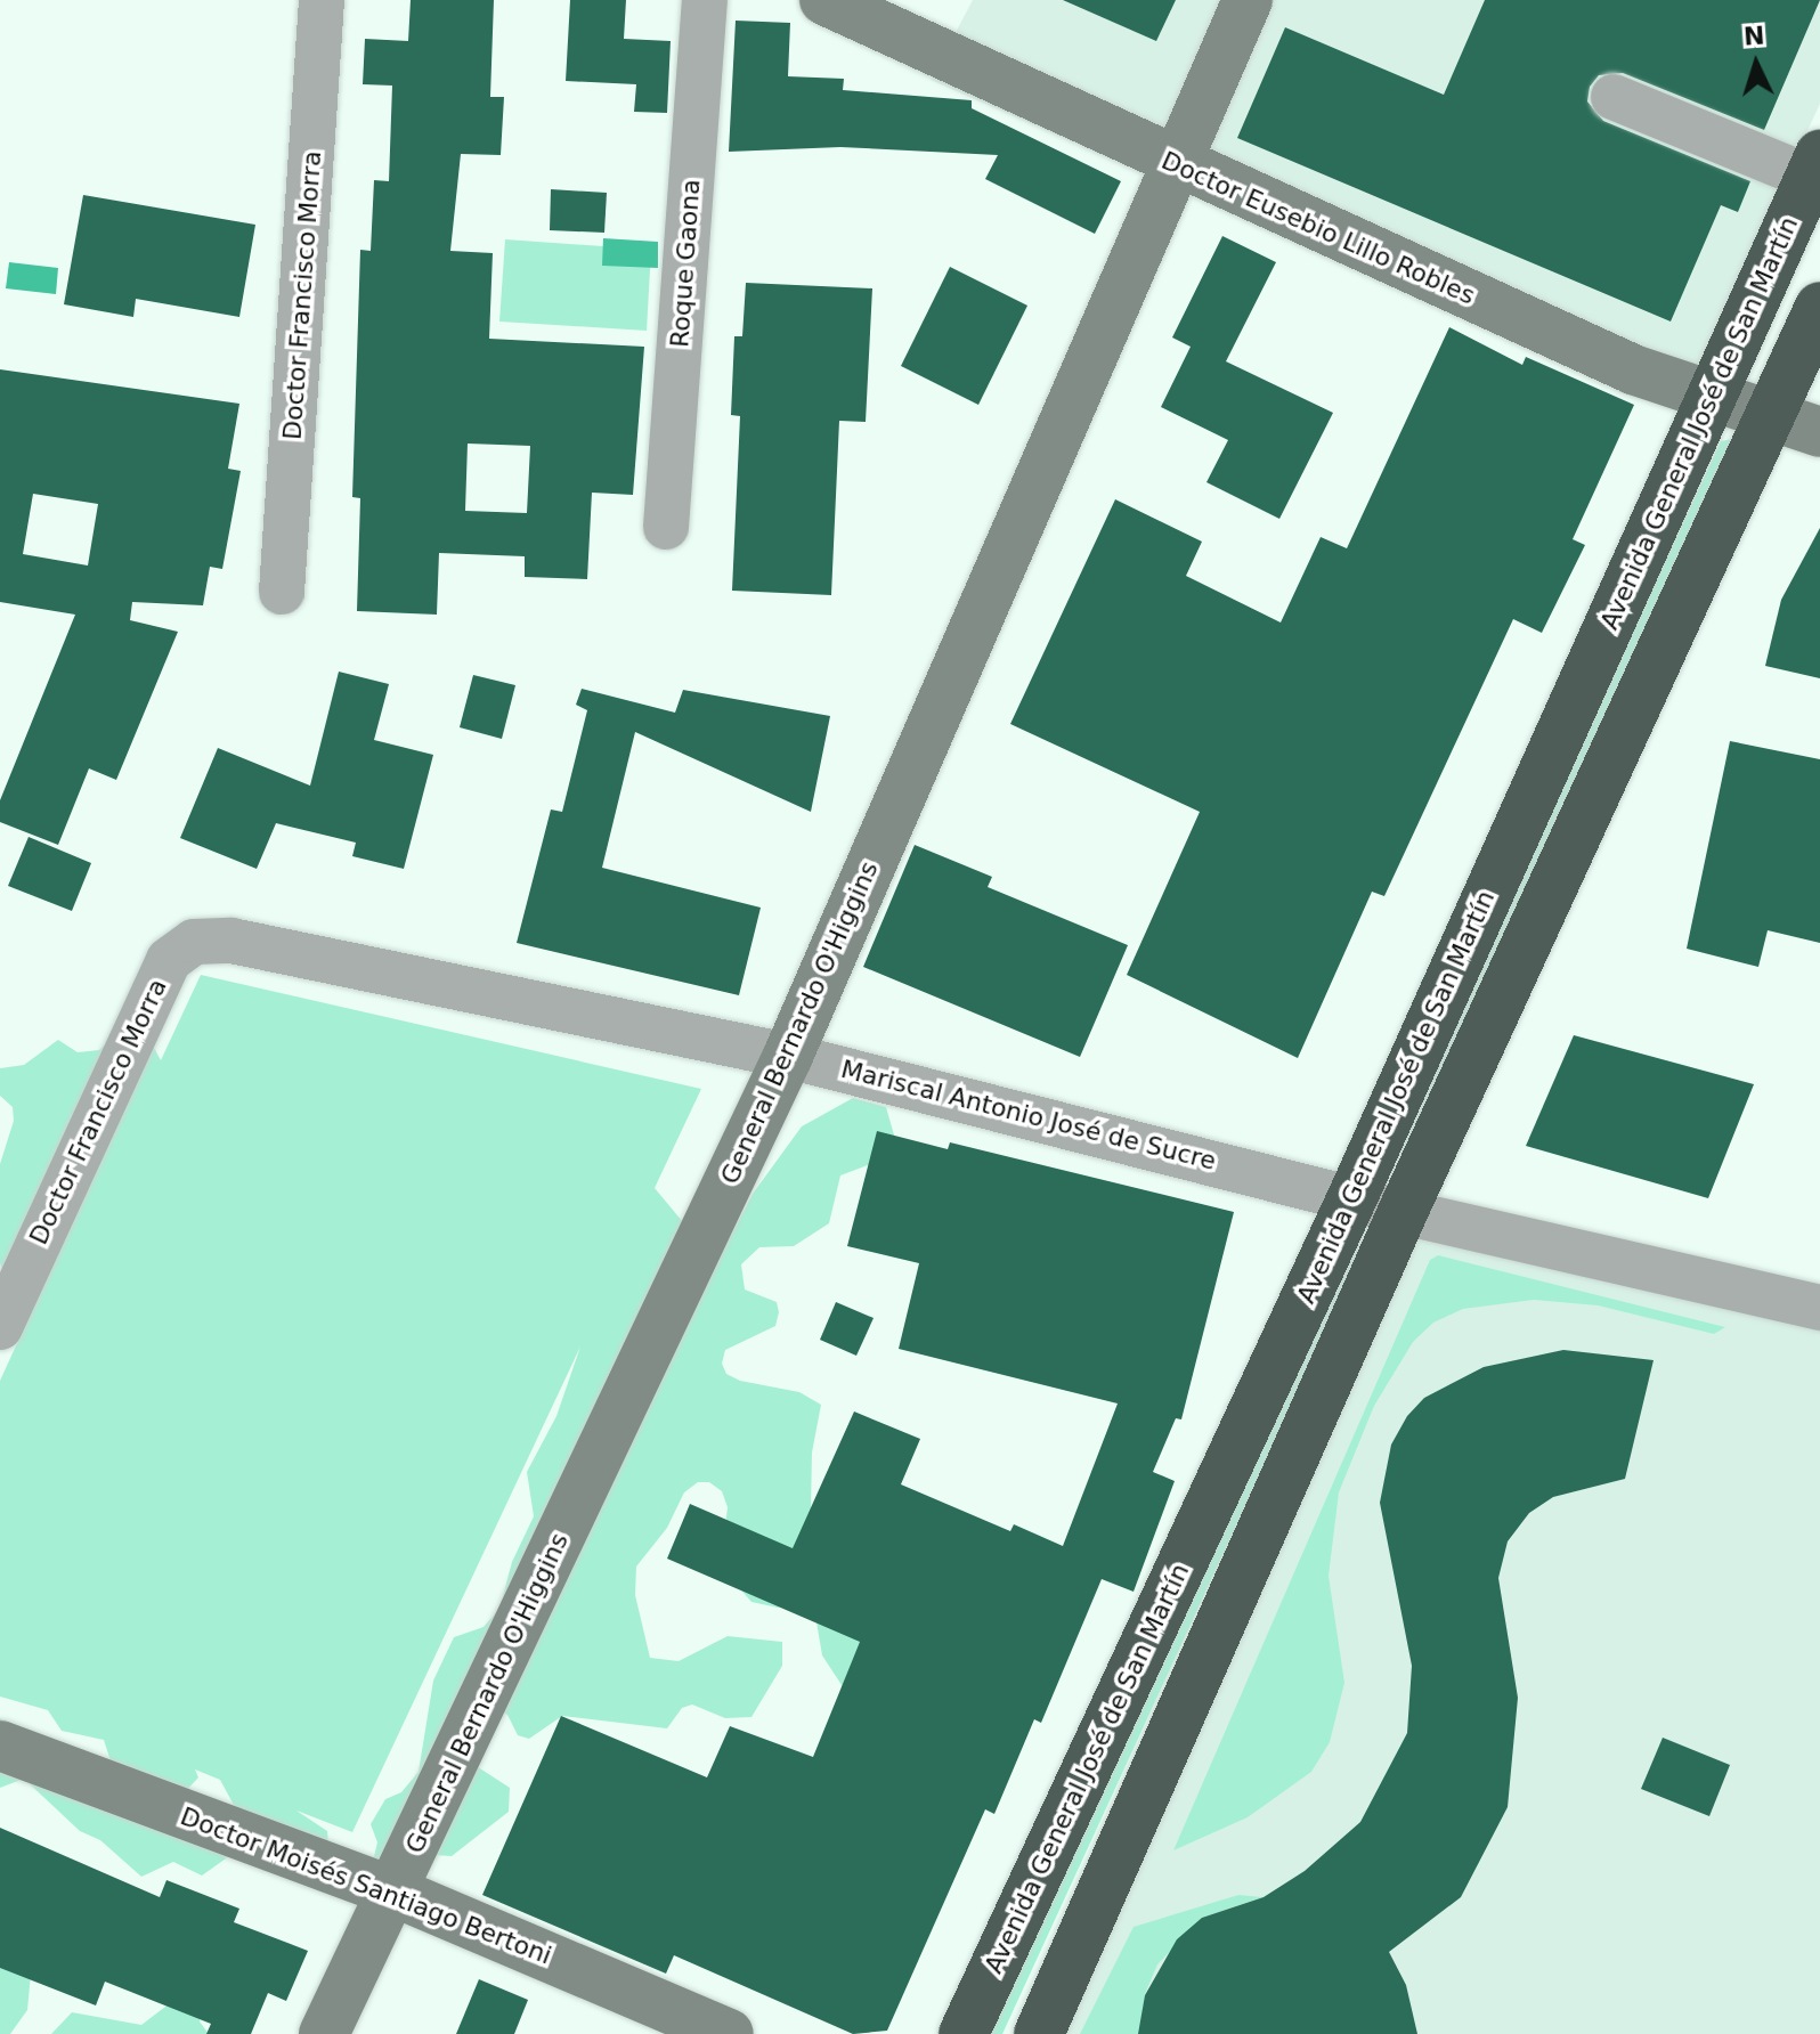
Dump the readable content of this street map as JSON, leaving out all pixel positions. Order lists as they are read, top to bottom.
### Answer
{
  "streets": {
    "highway": ["Avenida General José de San Martín"],
    "street": [
      "Doctor Eusebio Lillo Robles",
      "Roque Gaona",
      "Doctor Francisco Morra",
      "General Bernardo O'Higgins",
      "Mariscal Antonio José de Sucre",
      "Doctor Moisés Santiago Bertoni"
    ]
  },
  "crossings": [
    ["Doctor Eusebio Lillo Robles", "Avenida General José de San Martín"],
    ["Doctor Eusebio Lillo Robles", "General Bernardo O'Higgins"],
    ["Doctor Francisco Morra", "Mariscal Antonio José de Sucre"],
    ["Avenida General José de San Martín", "Mariscal Antonio José de Sucre"],
    ["General Bernardo O'Higgins", "Mariscal Antonio José de Sucre"],
    ["General Bernardo O'Higgins", "Doctor Moisés Santiago Bertoni"]
  ],
  "north": "top"
}
